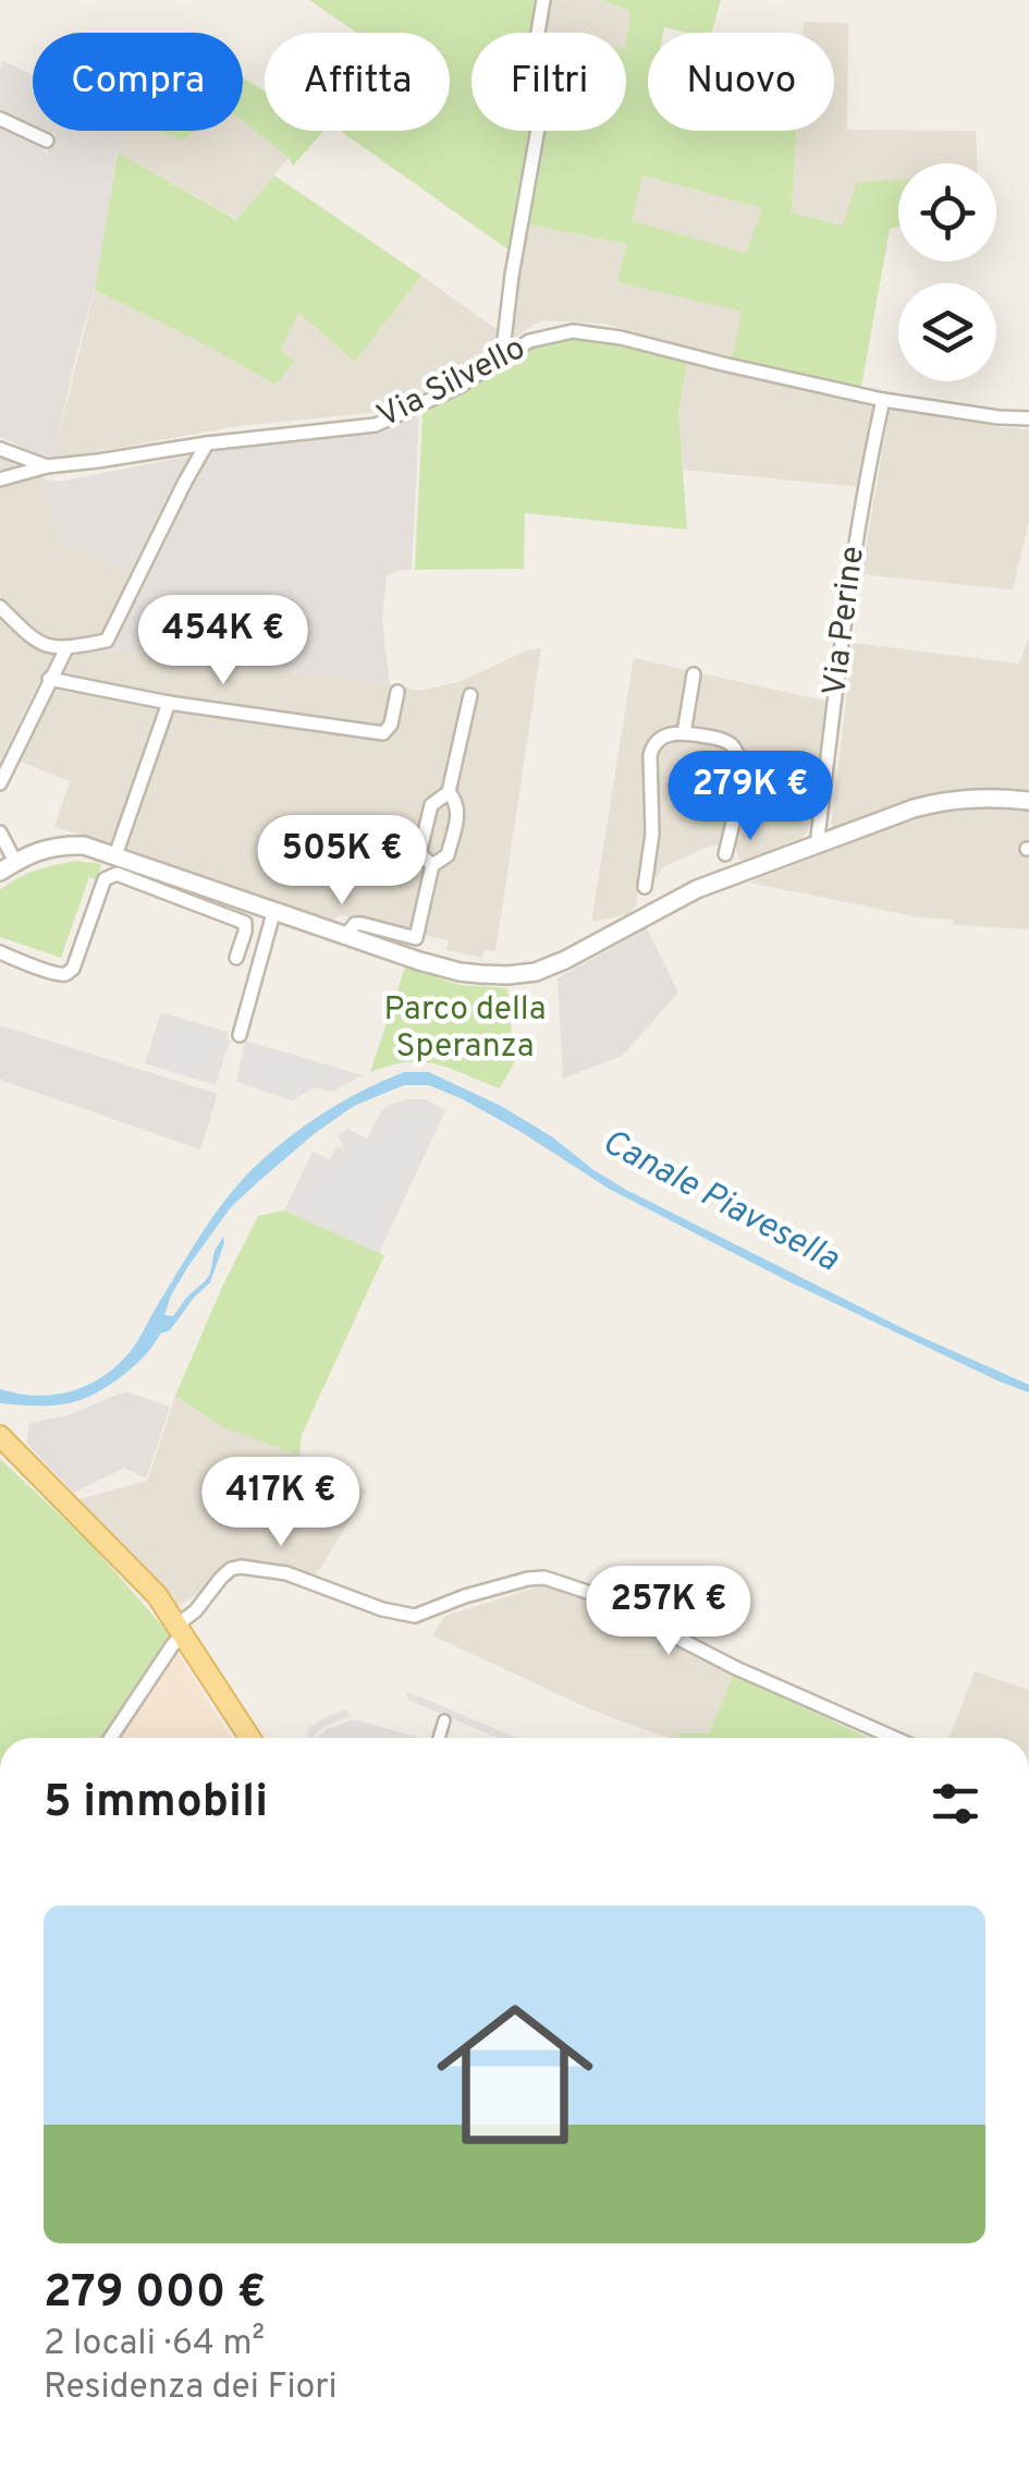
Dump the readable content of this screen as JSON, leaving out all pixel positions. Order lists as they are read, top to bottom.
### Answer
{
  "streets": {
    "street": ["Via Silvello", "Via Perine"]
  },
  "crossings": [
    ["Via Silvello", "Via Perine"]
  ],
  "water": ["Canale Piavesella"],
  "parks": ["Parco della Speranza"],
  "page": {
    "chip": [
      "Compra",
      "Affitta",
      "Filtri",
      "Nuovo"
    ],
    "price": [
      "454K €",
      "279K €",
      "505K €",
      "417K €",
      "257K €"
    ],
    "heading": "5 immobili",
    "list": [
      {
        "name": "279 000 €",
        "note": "2 locali · 64 m² · Residenza dei Fiori"
      }
    ]
  }
}
